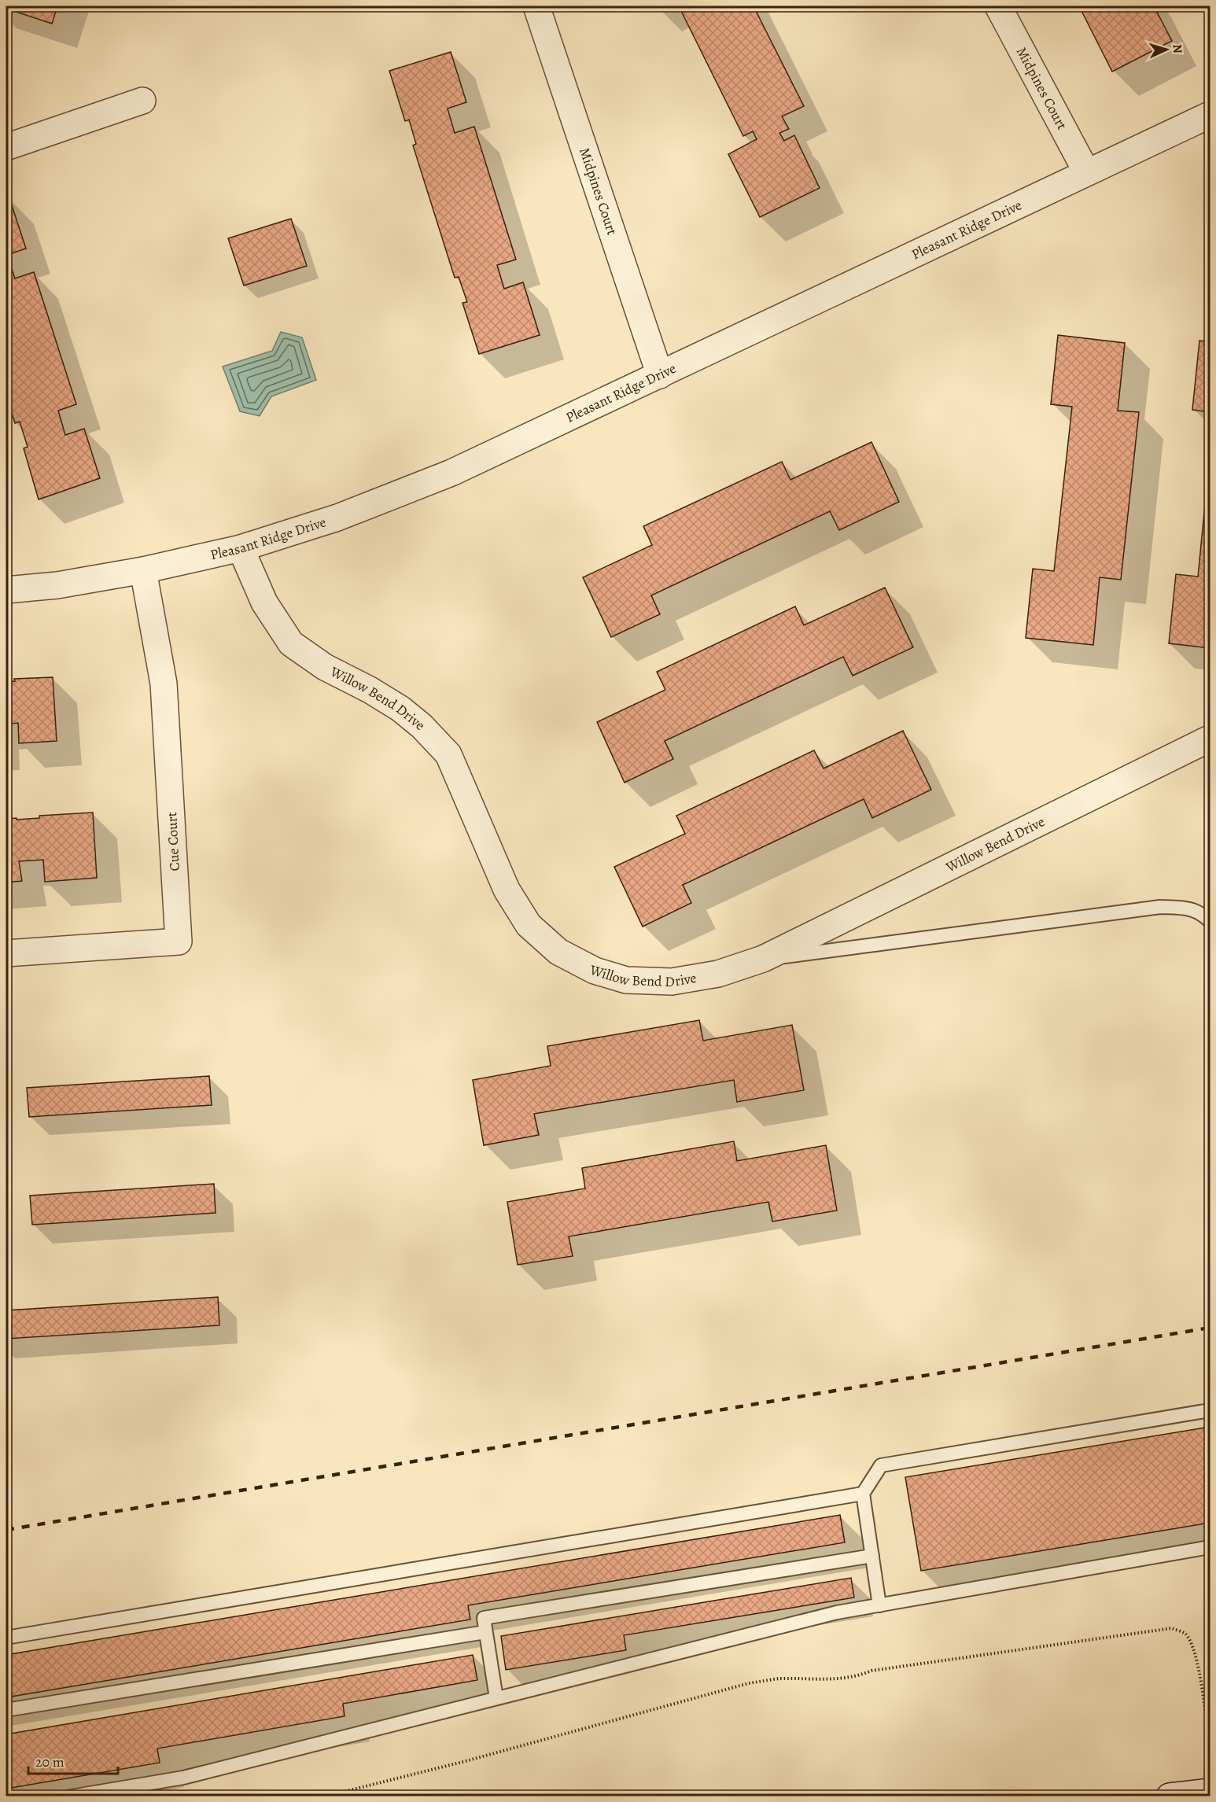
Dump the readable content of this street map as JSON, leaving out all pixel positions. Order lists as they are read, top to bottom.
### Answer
{
  "streets": {
    "street": [
      "Midpines Court",
      "Pleasant Ridge Drive",
      "Willow Bend Drive",
      "Cue Court"
    ]
  },
  "crossings": [
    ["Midpines Court", "Pleasant Ridge Drive"],
    ["Pleasant Ridge Drive", "Willow Bend Drive"],
    ["Pleasant Ridge Drive", "Cue Court"]
  ],
  "scale_bar": "20 m",
  "north": "right"
}
